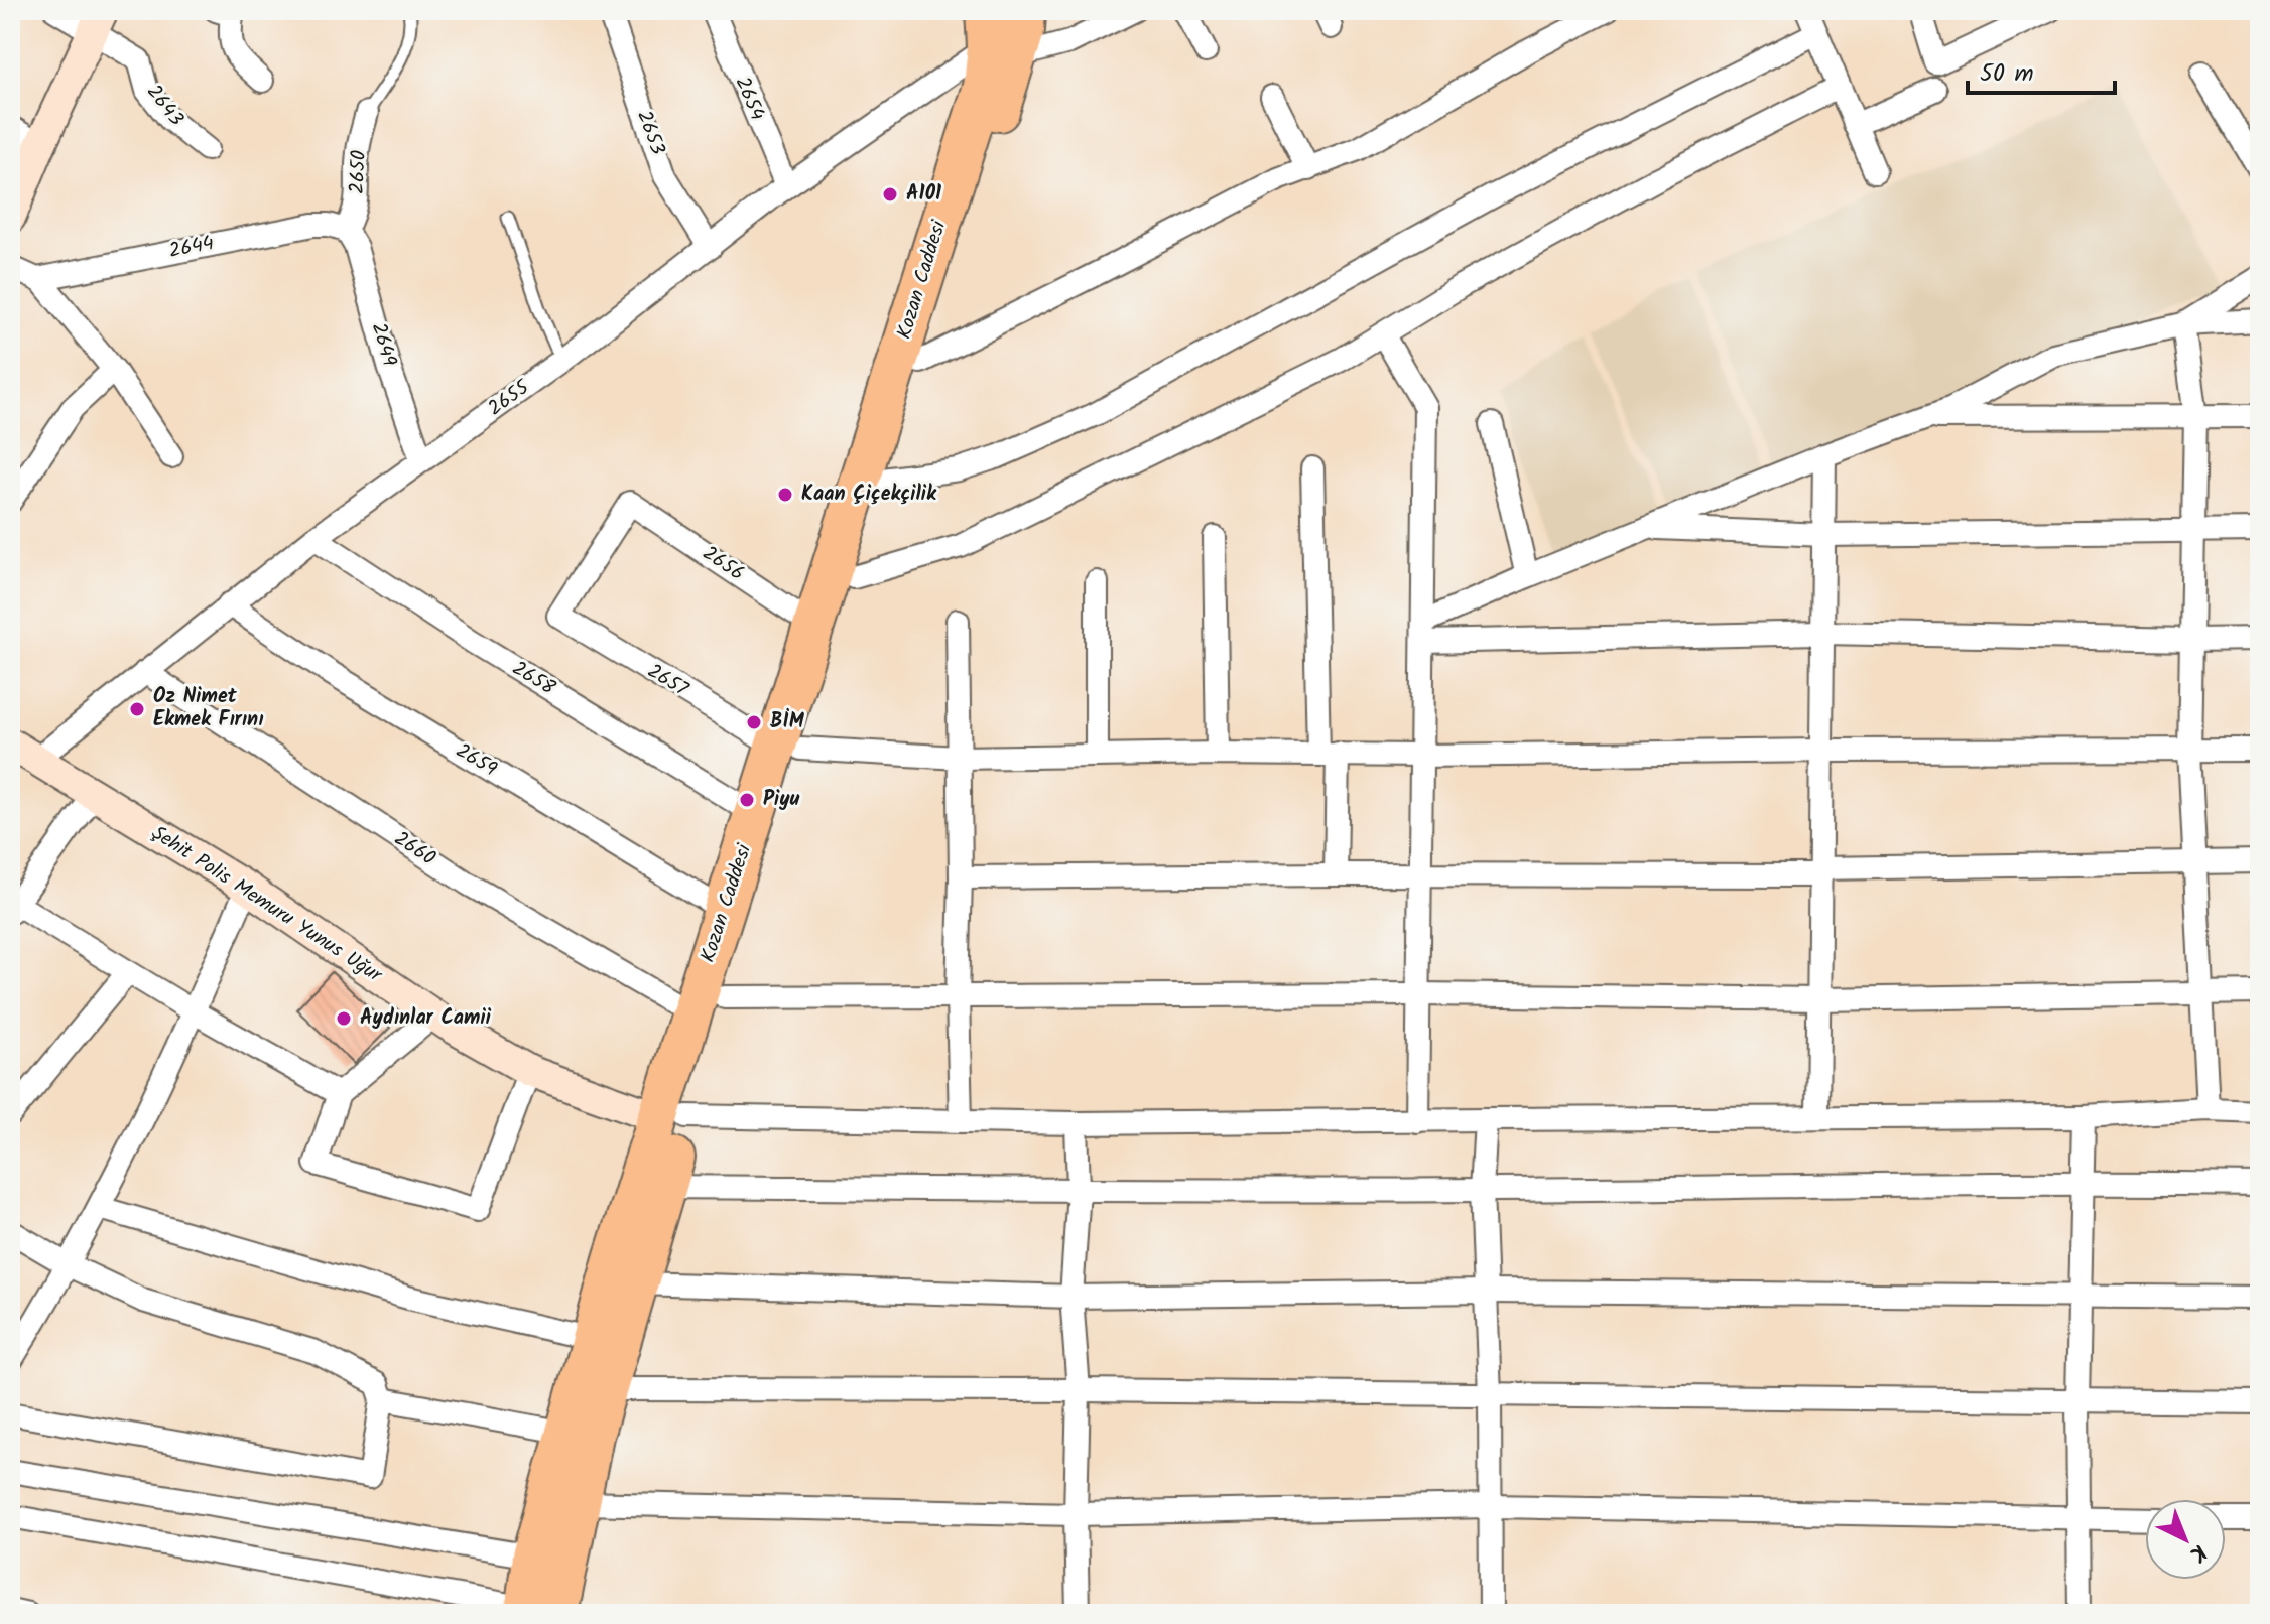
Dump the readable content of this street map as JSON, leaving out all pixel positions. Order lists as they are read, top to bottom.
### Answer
{
  "streets": {
    "highway": ["Kozan Caddesi"],
    "main road": ["Şehit Polis Memuru Yunus Uğur"],
    "street": [
      "2654",
      "2643",
      "2653",
      "2650",
      "2644",
      "2649",
      "2655",
      "2656",
      "2658",
      "2657",
      "2659",
      "2660"
    ]
  },
  "crossings": [
    ["2654", "2655"],
    ["2653", "2655"],
    ["2650", "2644"],
    ["2650", "2649"],
    ["2644", "2649"],
    ["Kozan Caddesi", "2655"],
    ["Kozan Caddesi", "2656"],
    ["Kozan Caddesi", "2658"],
    ["Kozan Caddesi", "2657"],
    ["Kozan Caddesi", "2659"],
    ["Kozan Caddesi", "2660"],
    ["Kozan Caddesi", "Şehit Polis Memuru Yunus Uğur"],
    ["2649", "2655"],
    ["2655", "2658"],
    ["2655", "2659"],
    ["2655", "2660"],
    ["2655", "Şehit Polis Memuru Yunus Uğur"],
    ["2656", "2657"]
  ],
  "places": [
    "A101",
    "Kaan Çiçekçilik",
    "Oz Nimet Ekmek Fırını",
    "BİM",
    "Piyu",
    "Aydınlar Camii"
  ],
  "scale_bar": "50 m",
  "north": "bottom right"
}
